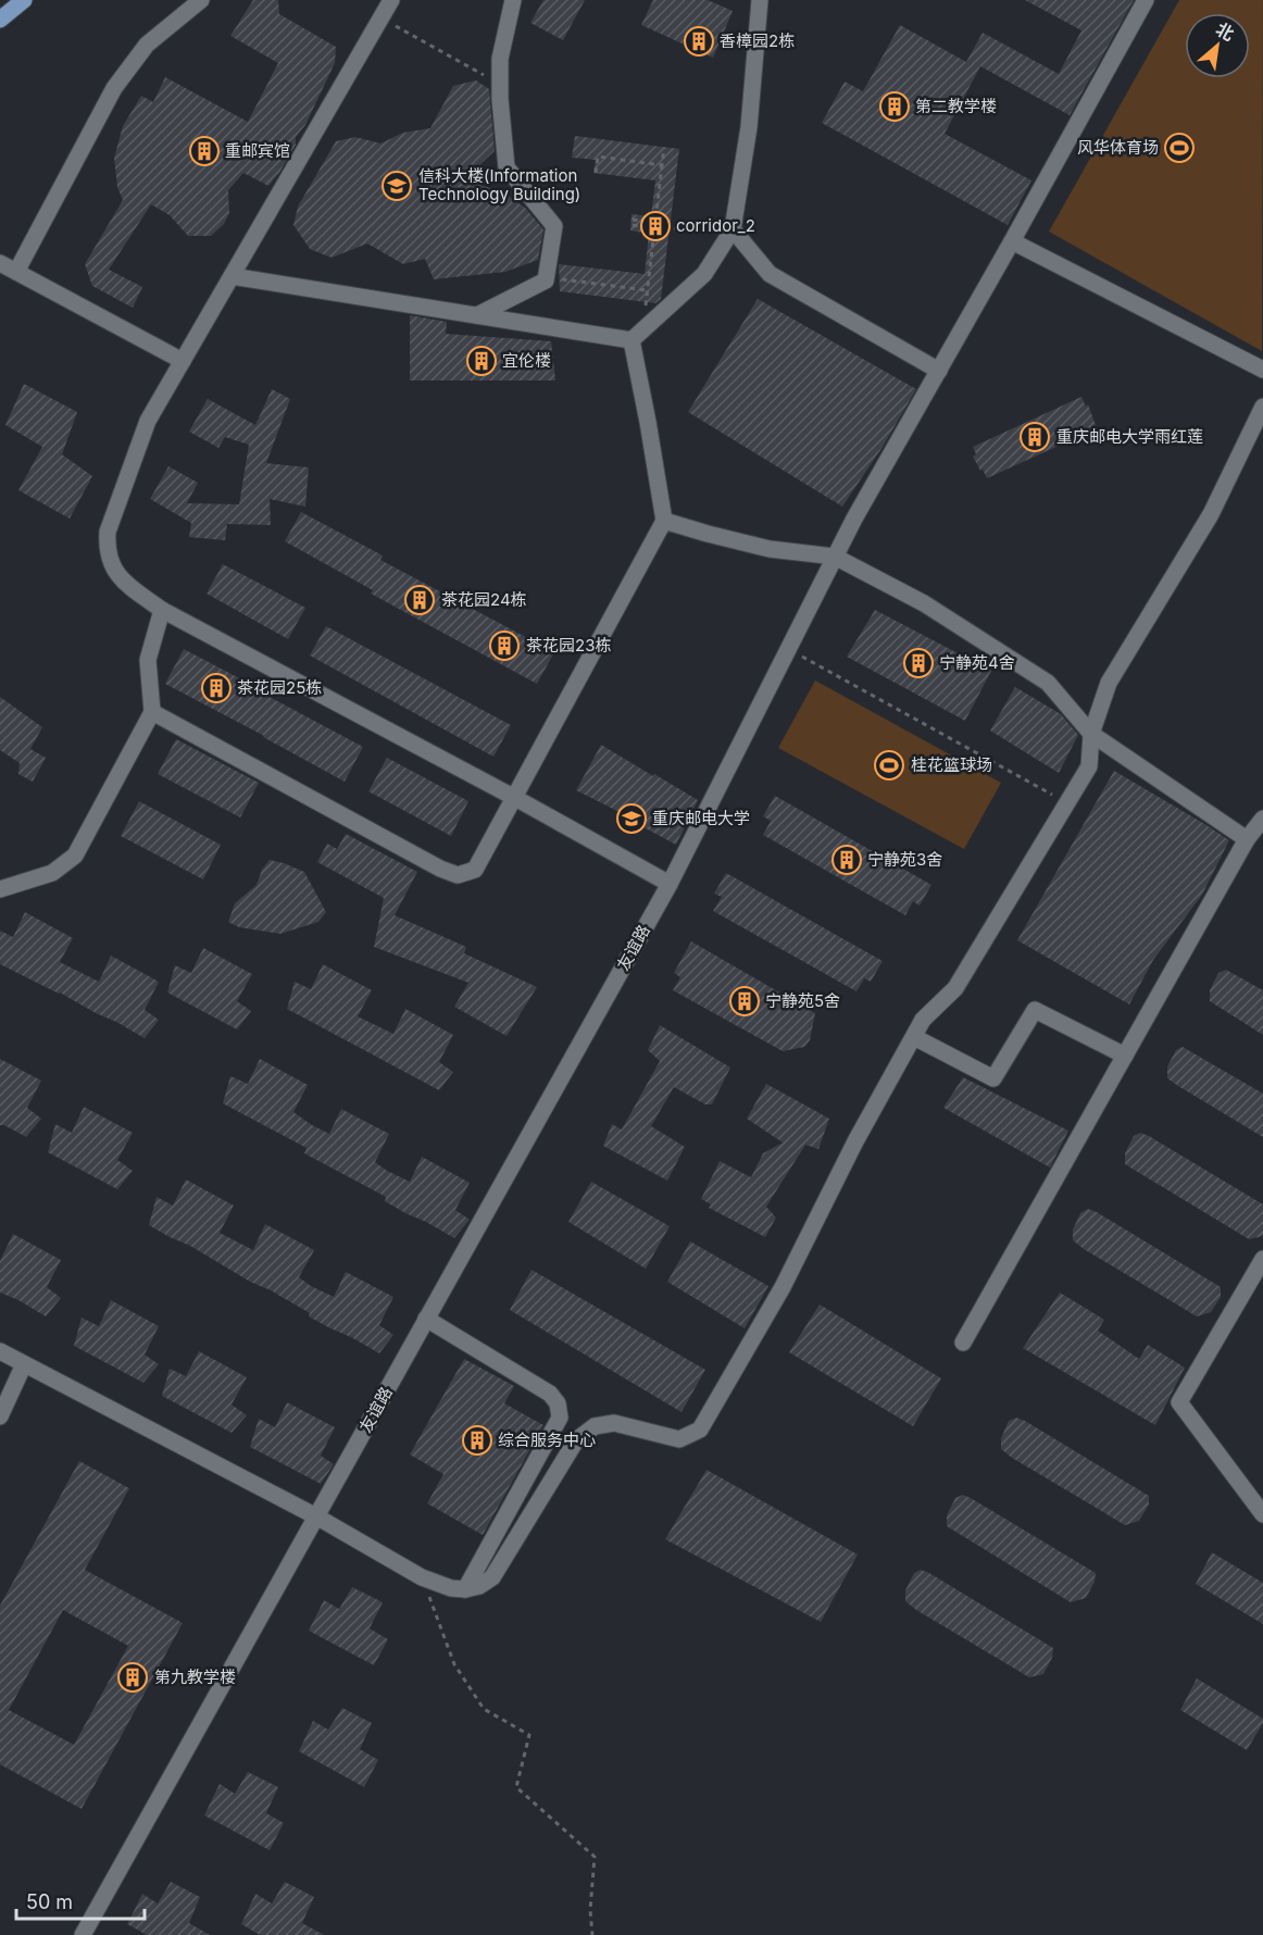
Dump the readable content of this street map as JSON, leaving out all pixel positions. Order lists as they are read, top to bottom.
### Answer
{
  "streets": {
    "street": ["友谊路"]
  },
  "places": {
    "building": [
      "香樟园2栋",
      "第二教学楼",
      "重邮宾馆",
      "corridor_2",
      "宜伦楼",
      "重庆邮电大学雨红莲",
      "茶花园24栋",
      "茶花园23栋",
      "宁静苑4舍",
      "茶花园25栋",
      "宁静苑3舍",
      "宁静苑5舍",
      "综合服务中心",
      "第九教学楼"
    ],
    "sports": ["风华体育场", "桂花篮球场"],
    "school or university": ["信科大楼(Information Technology Building)", "重庆邮电大学"]
  },
  "scale_bar": "50 m",
  "north": "top right"
}
